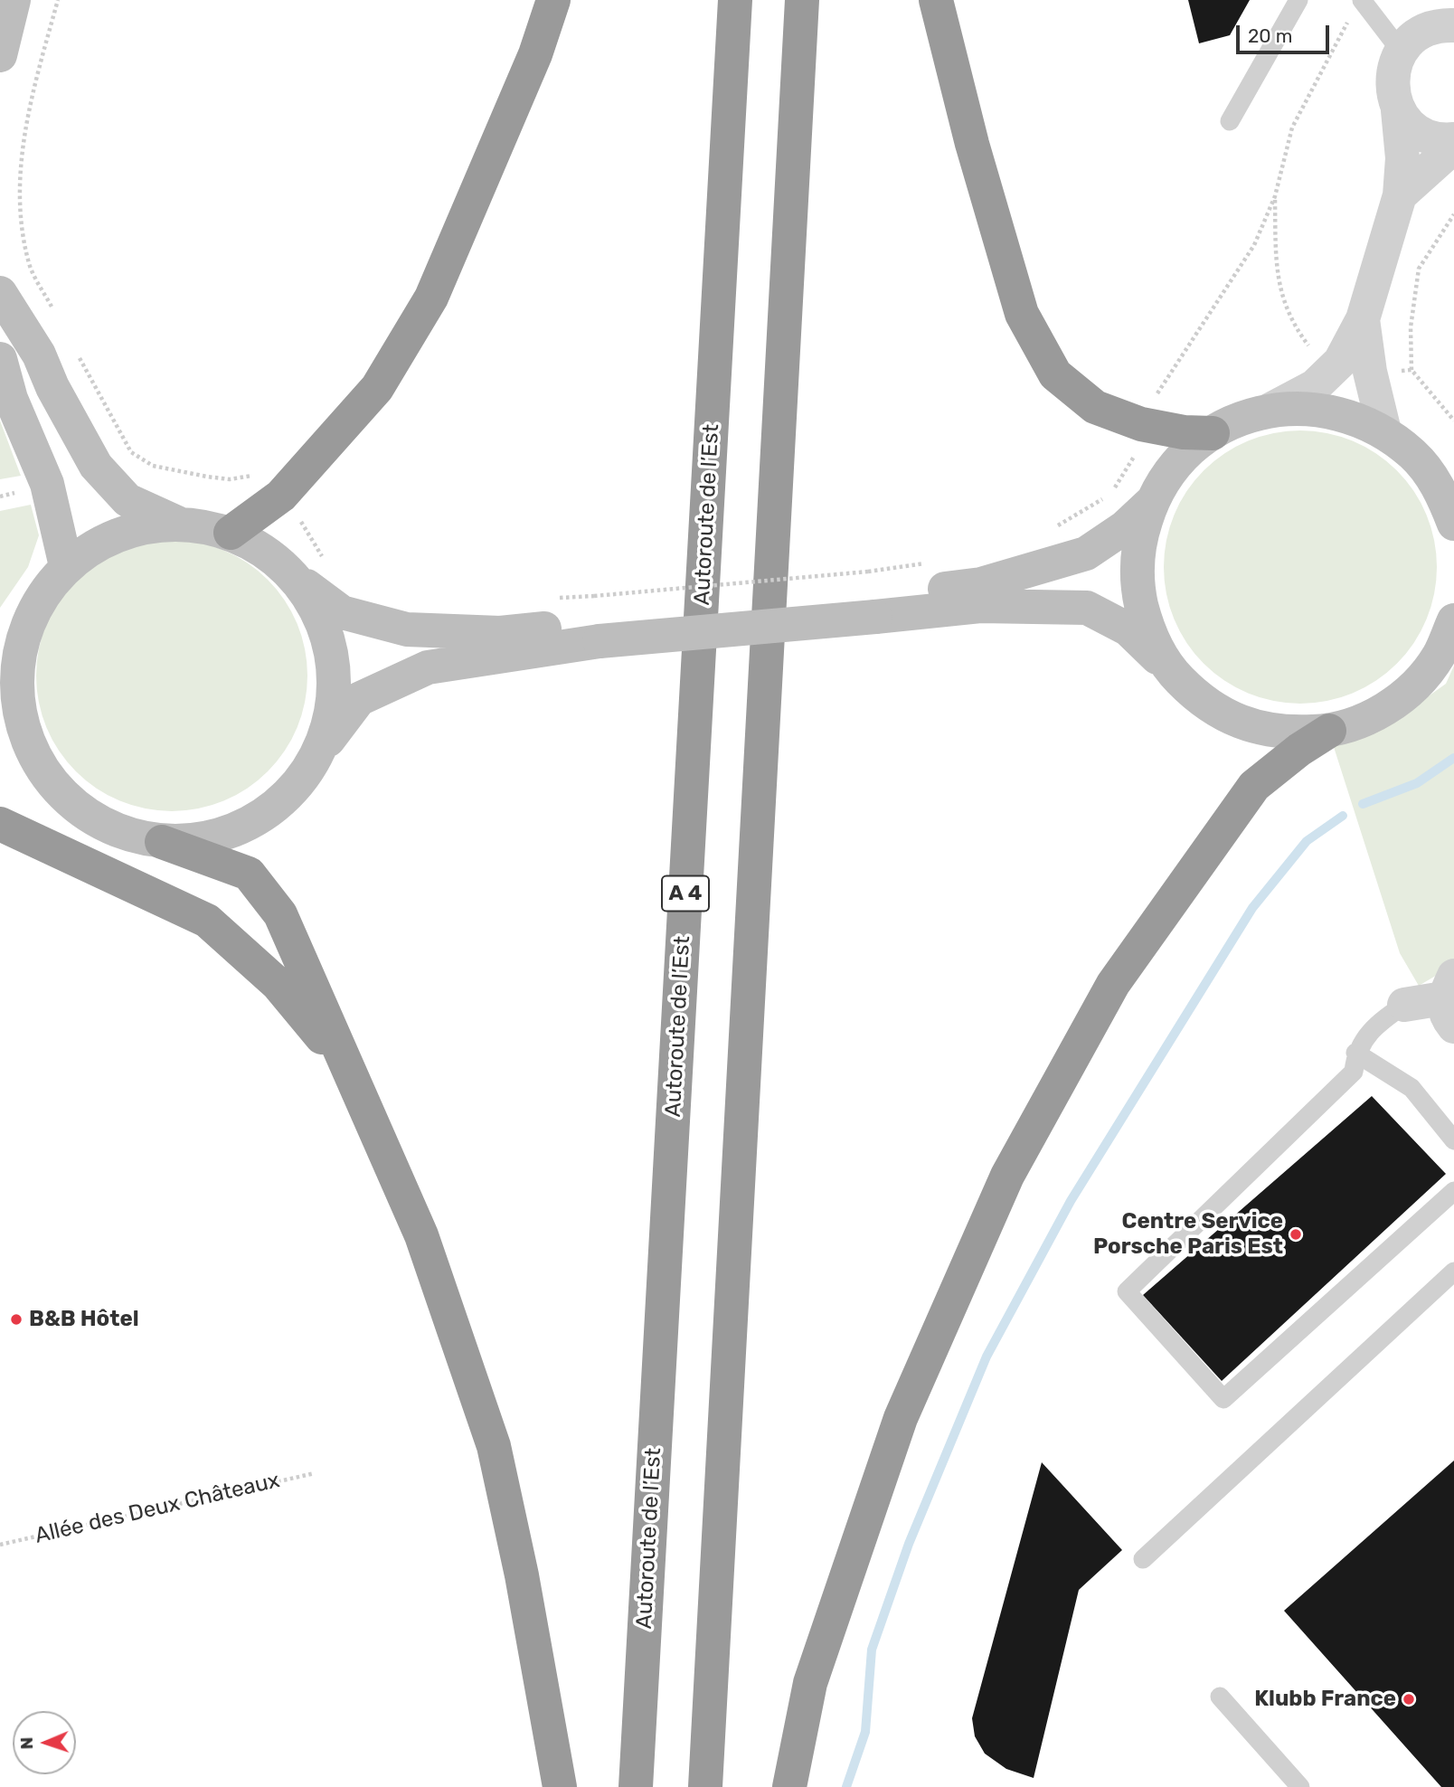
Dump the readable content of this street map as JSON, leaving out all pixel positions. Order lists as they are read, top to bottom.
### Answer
{
  "streets": {
    "highway": ["Autoroute de l’Est", "A 4"],
    "path": ["Allée des Deux Châteaux"]
  },
  "places": ["Centre Service Porsche Paris Est", "B&B Hôtel", "Klubb France"],
  "scale_bar": "20 m",
  "north": "left"
}
